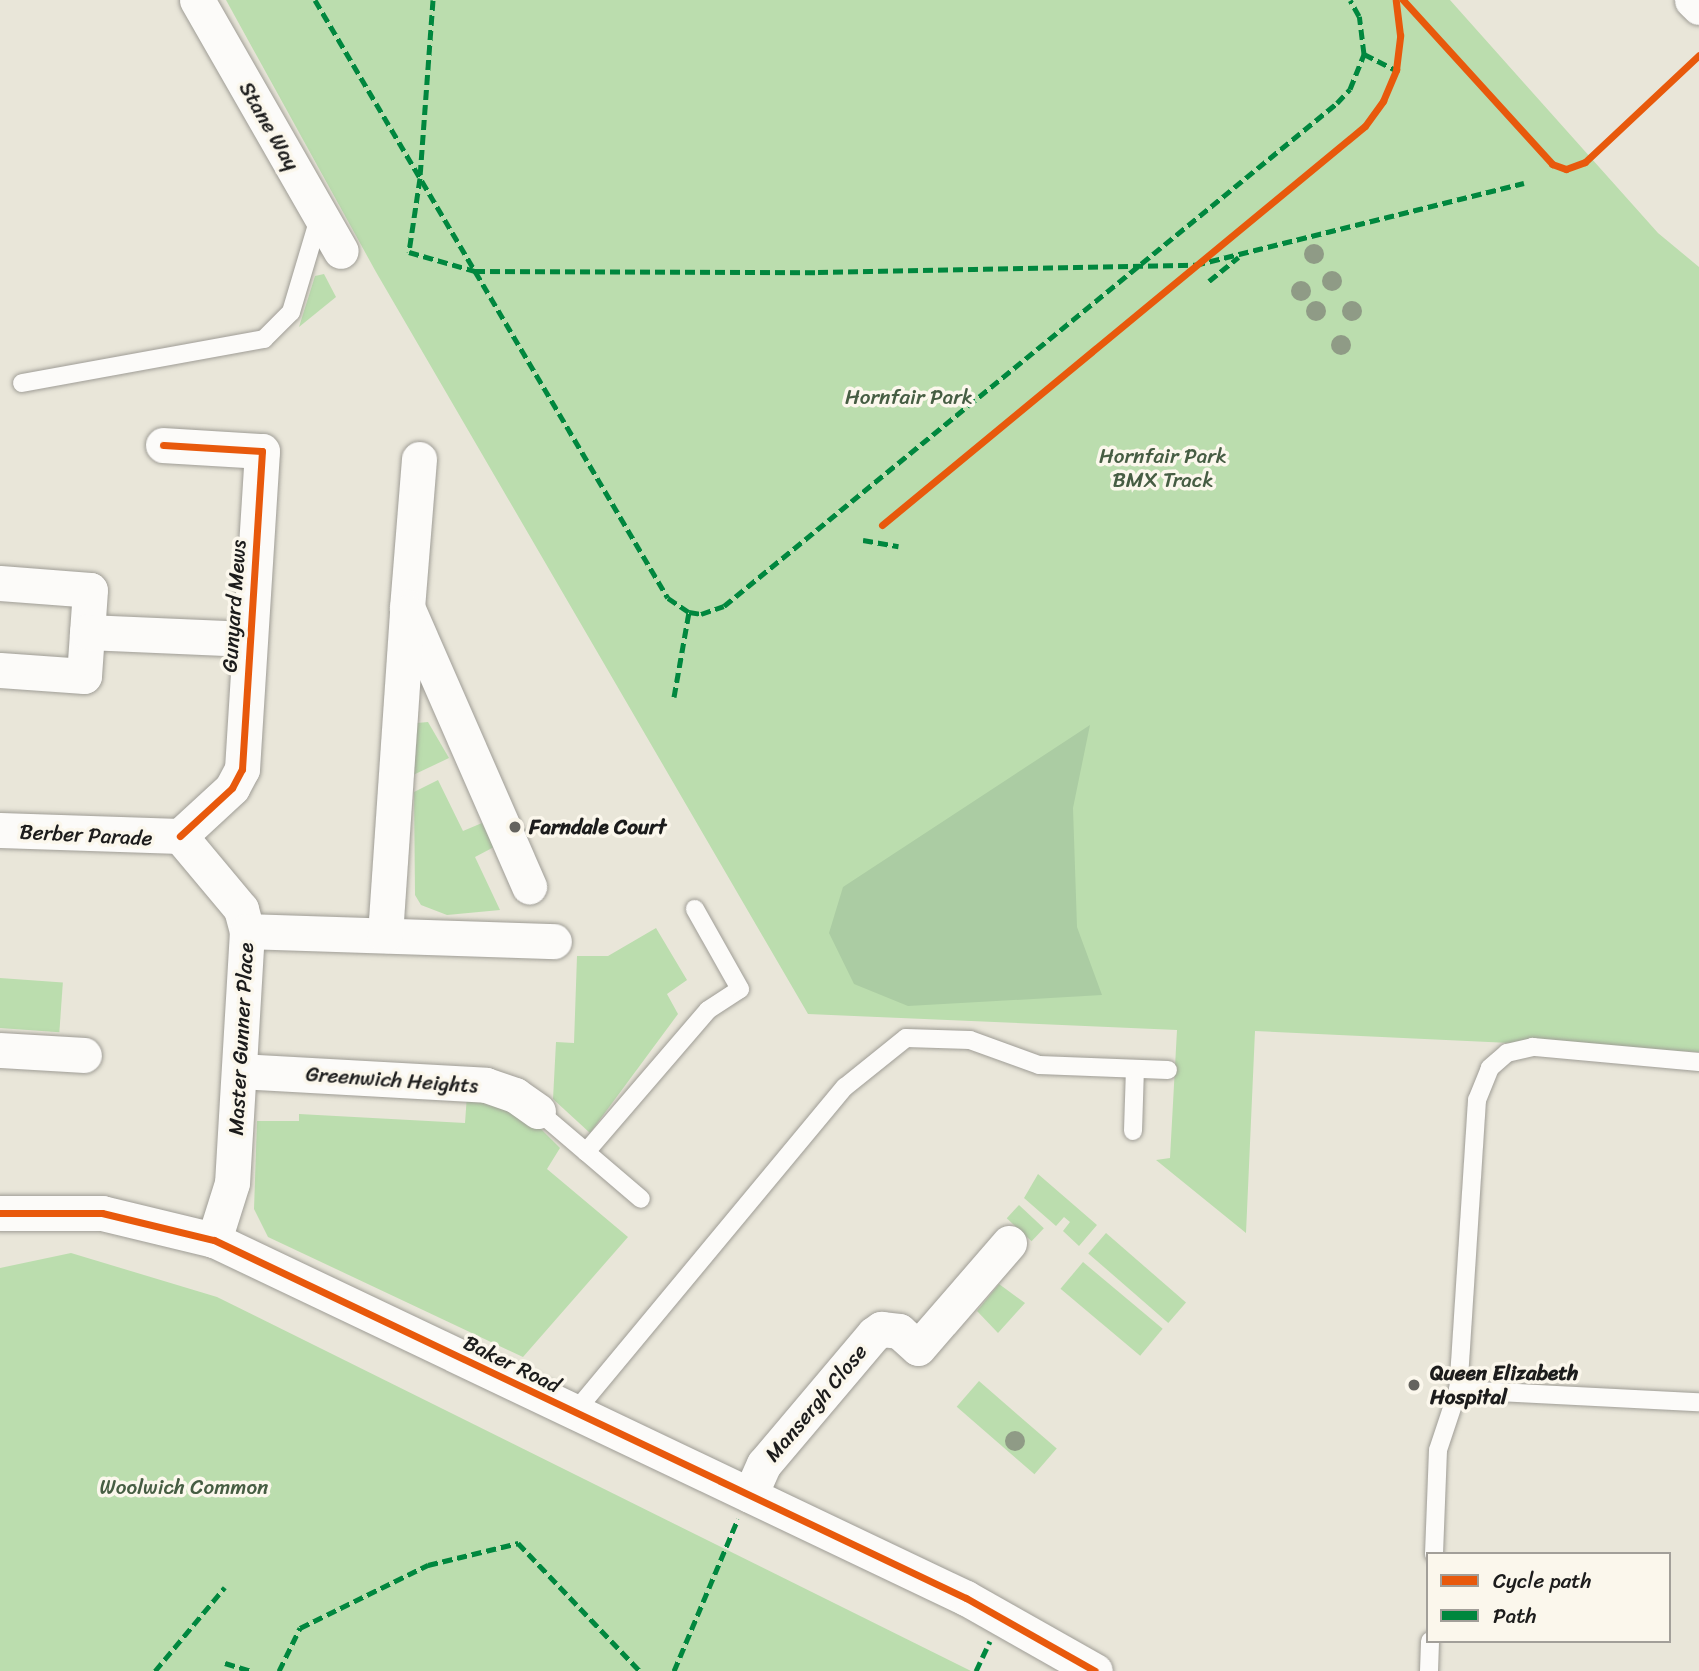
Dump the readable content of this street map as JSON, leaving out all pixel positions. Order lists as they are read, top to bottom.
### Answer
{
  "streets": {
    "street": [
      "Stane Way",
      "Gunyard Mews",
      "Berber Parade",
      "Master Gunner Place",
      "Greenwich Heights",
      "Baker Road",
      "Mansergh Close"
    ]
  },
  "crossings": [
    ["Gunyard Mews", "Berber Parade"],
    ["Berber Parade", "Master Gunner Place"],
    ["Master Gunner Place", "Greenwich Heights"],
    ["Master Gunner Place", "Baker Road"],
    ["Baker Road", "Mansergh Close"]
  ],
  "parks": ["Hornfair Park", "Hornfair Park BMX Track", "Woolwich Common"],
  "places": ["Farndale Court", "Queen Elizabeth Hospital"],
  "legend": ["Cycle path", "Path"]
}
